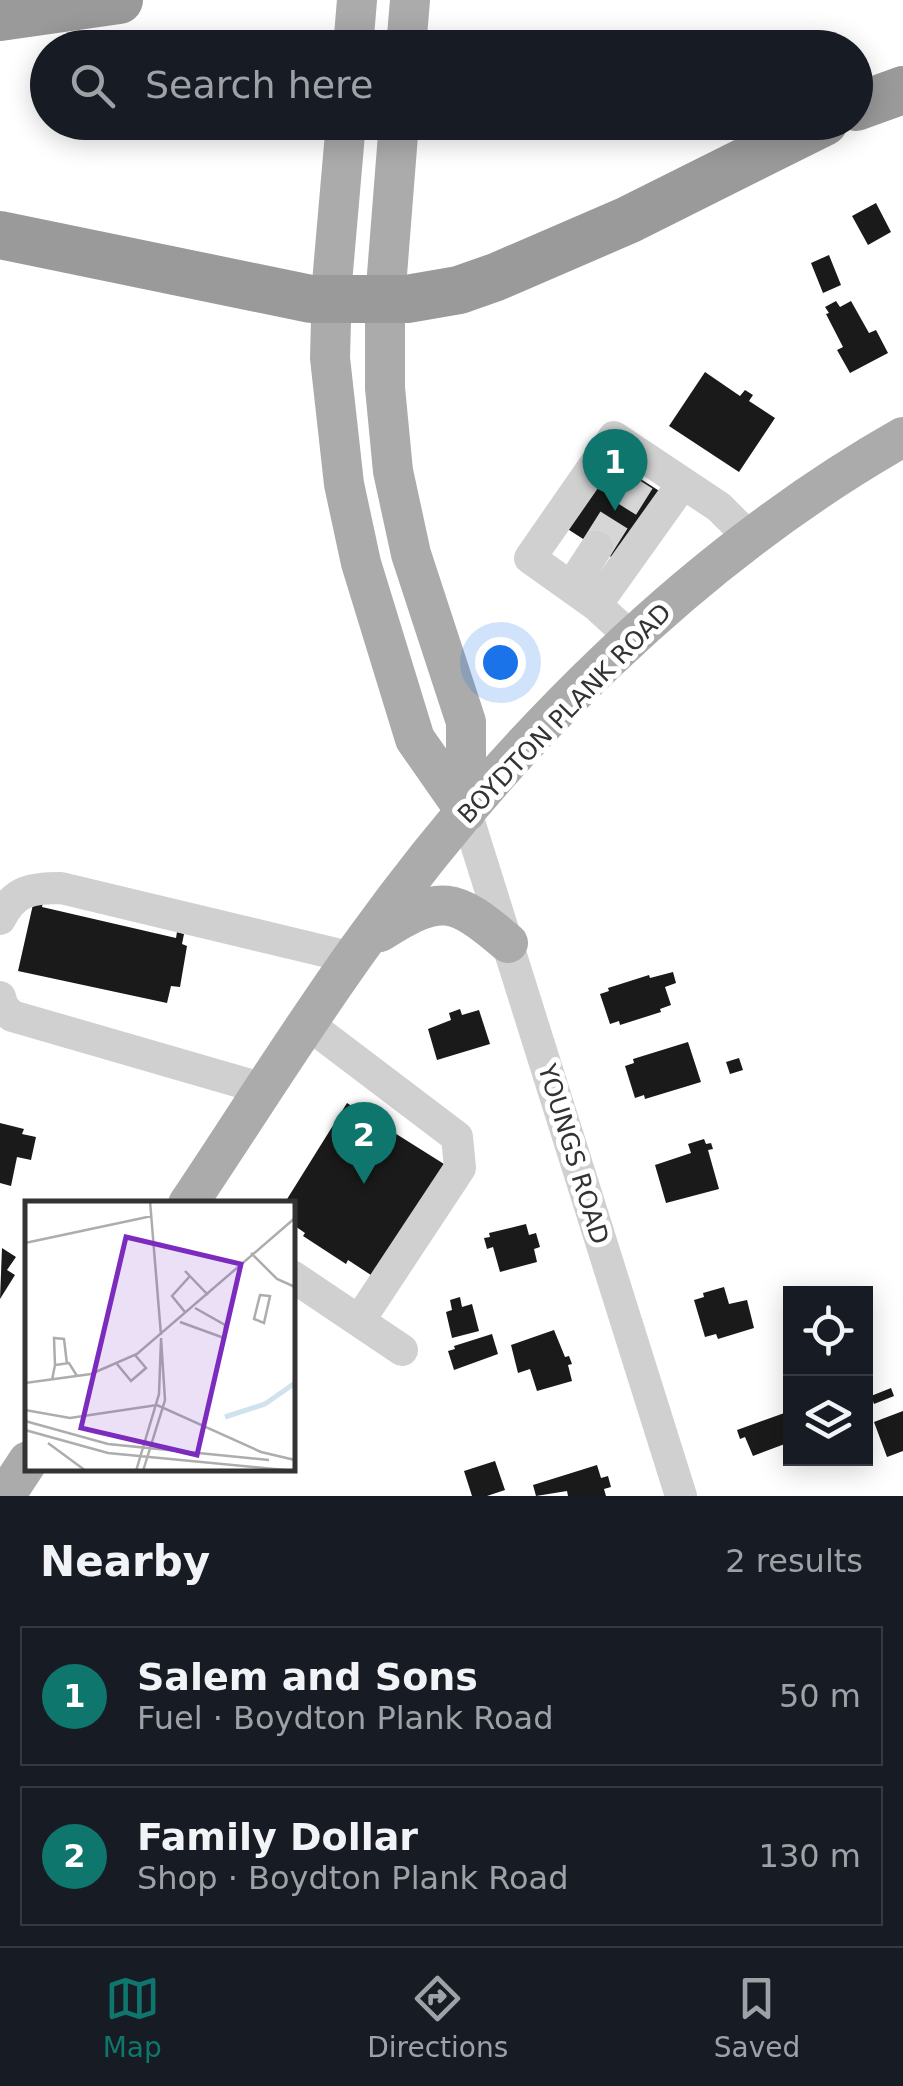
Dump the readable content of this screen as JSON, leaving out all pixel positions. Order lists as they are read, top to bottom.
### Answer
{
  "streets": {
    "main road": ["BOYDTON PLANK ROAD"],
    "street": ["YOUNGS ROAD"]
  },
  "crossings": [
    ["BOYDTON PLANK ROAD", "YOUNGS ROAD"]
  ],
  "page": {
    "search": "Search here",
    "pins": ["1", "2"],
    "heading": ["Nearby", "2 results"],
    "list": [
      {
        "mark": "1",
        "name": "Salem and Sons",
        "note": "Fuel · Boydton Plank Road",
        "value": "50 m"
      },
      {
        "mark": "2",
        "name": "Family Dollar",
        "note": "Shop · Boydton Plank Road",
        "value": "130 m"
      }
    ],
    "nav": ["Map", "Directions", "Saved"]
  }
}
